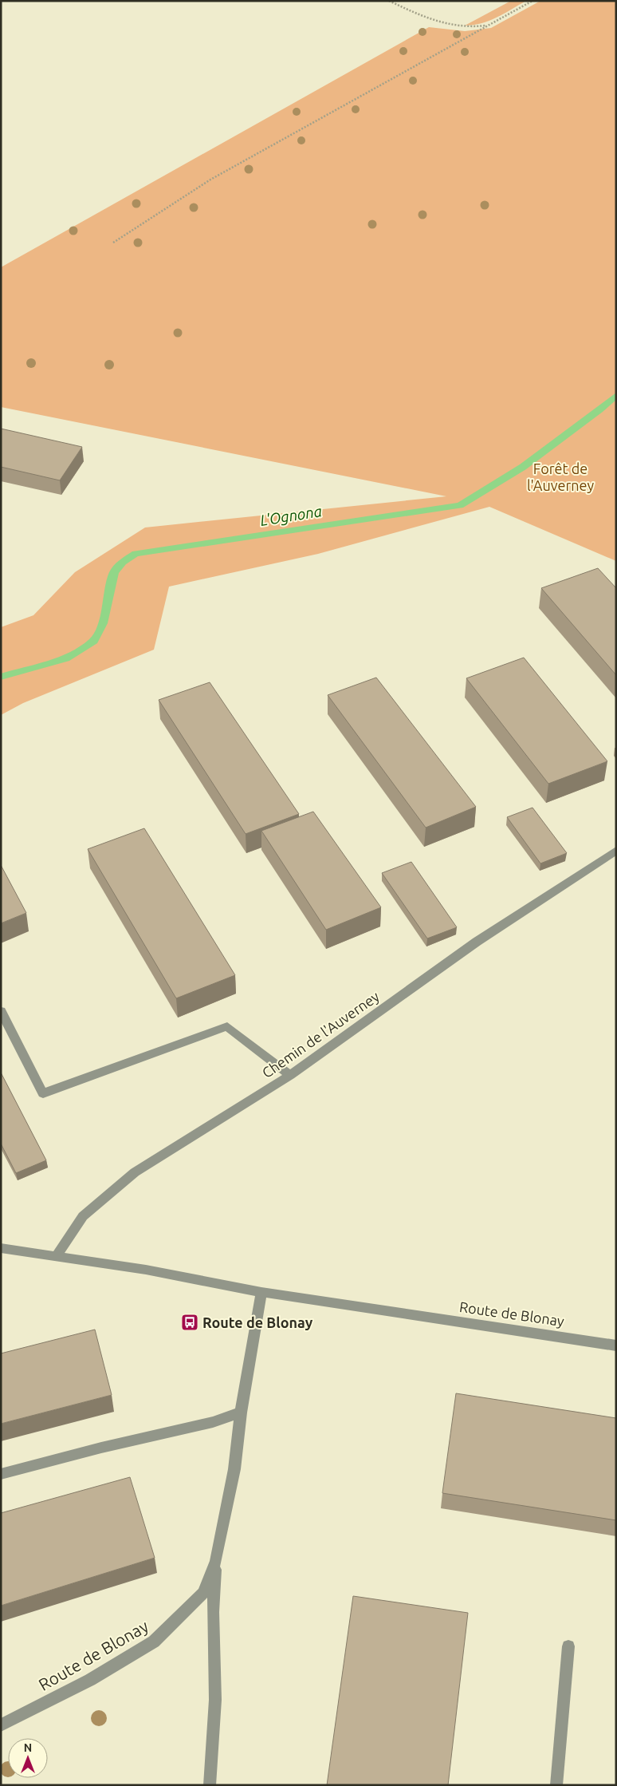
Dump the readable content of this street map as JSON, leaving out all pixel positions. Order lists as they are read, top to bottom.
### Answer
{
  "streets": {
    "street": ["Chemin de l'Auverney", "Route de Blonay"]
  },
  "crossings": [
    ["Chemin de l'Auverney", "Route de Blonay"]
  ],
  "water": ["L'Ognona"],
  "parks": ["Forêt de l'Auverney"],
  "places": {
    "bus stop": ["Route de Blonay"]
  },
  "north": "top"
}
